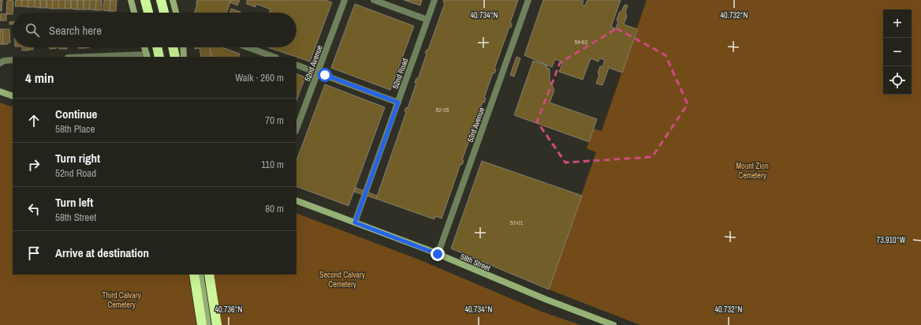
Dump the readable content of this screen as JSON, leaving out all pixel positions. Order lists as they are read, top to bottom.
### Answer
{
  "streets": {
    "main road": ["58th Street"],
    "street": ["52nd Avenue", "52nd Road", "53rd Avenue"]
  },
  "crossings": [
    ["52nd Road", "58th Street"],
    ["53rd Avenue", "58th Street"]
  ],
  "parks": ["Mount Zion Cemetery", "Second Calvary Cemetery", "Third Calvary Cemetery"],
  "house_numbers": ["58-62", "52-35", "53-01"],
  "page": {
    "map_buttons": ["+", "−"],
    "search": "Search here",
    "heading": ["4 min", "Walk · 260 m"],
    "list": [
      ["Continue", "58th Place", "70 m"],
      ["Turn right", "52nd Road", "110 m"],
      ["Turn left", "58th Street", "80 m"],
      "Arrive at destination"
    ]
  },
  "coordinates": [
    "40.734°N",
    "40.732°N",
    "73.910°W",
    "40.736°N"
  ]
}
